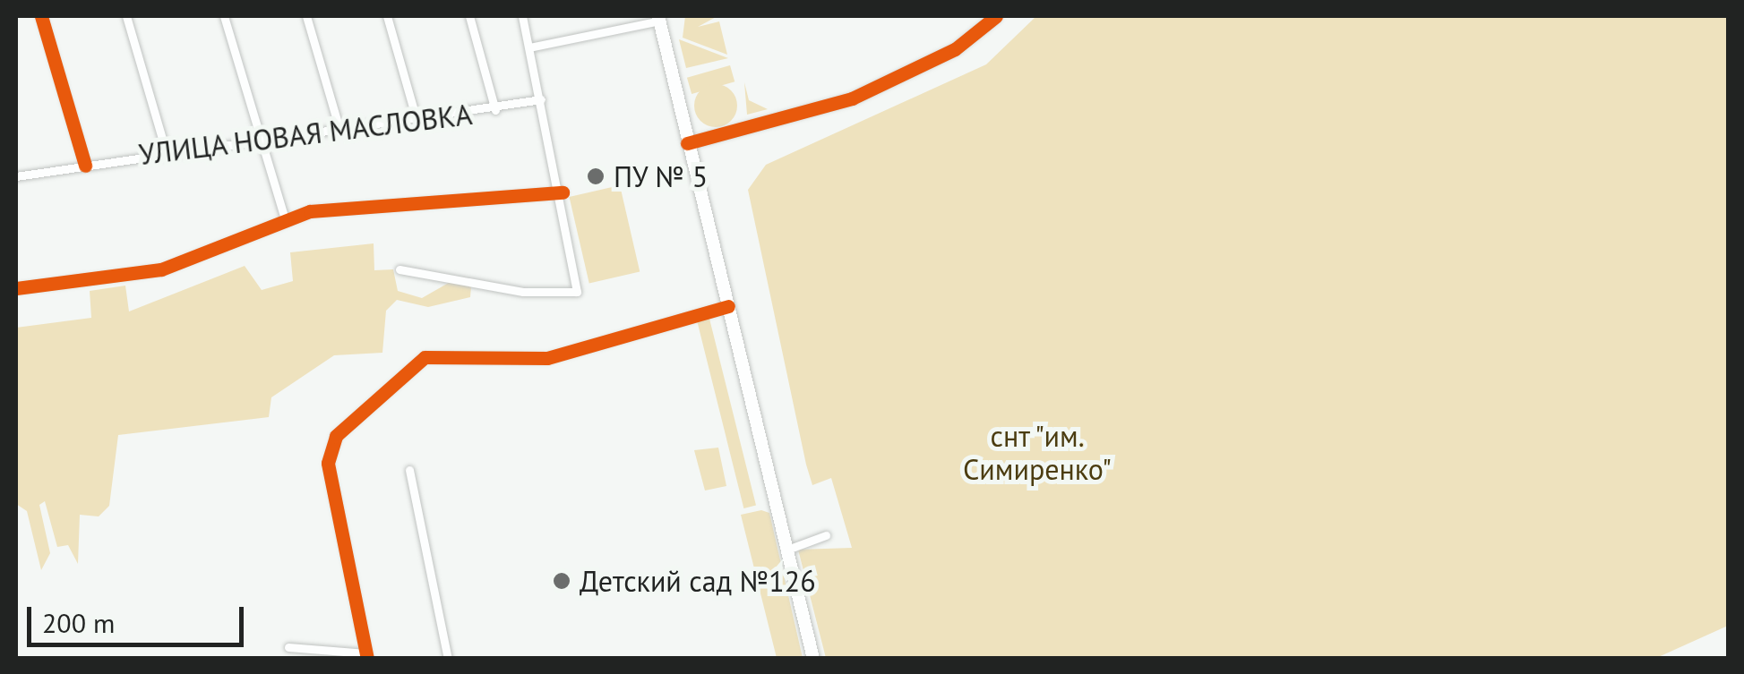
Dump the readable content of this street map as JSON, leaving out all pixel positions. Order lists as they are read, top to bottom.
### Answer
{
  "streets": {
    "street": ["УЛИЦА НОВАЯ МАСЛОВКА"]
  },
  "parks": ["снт \"им. Симиренко\""],
  "places": ["ПУ № 5", "Детский сад №126"],
  "scale_bar": "200 m"
}
